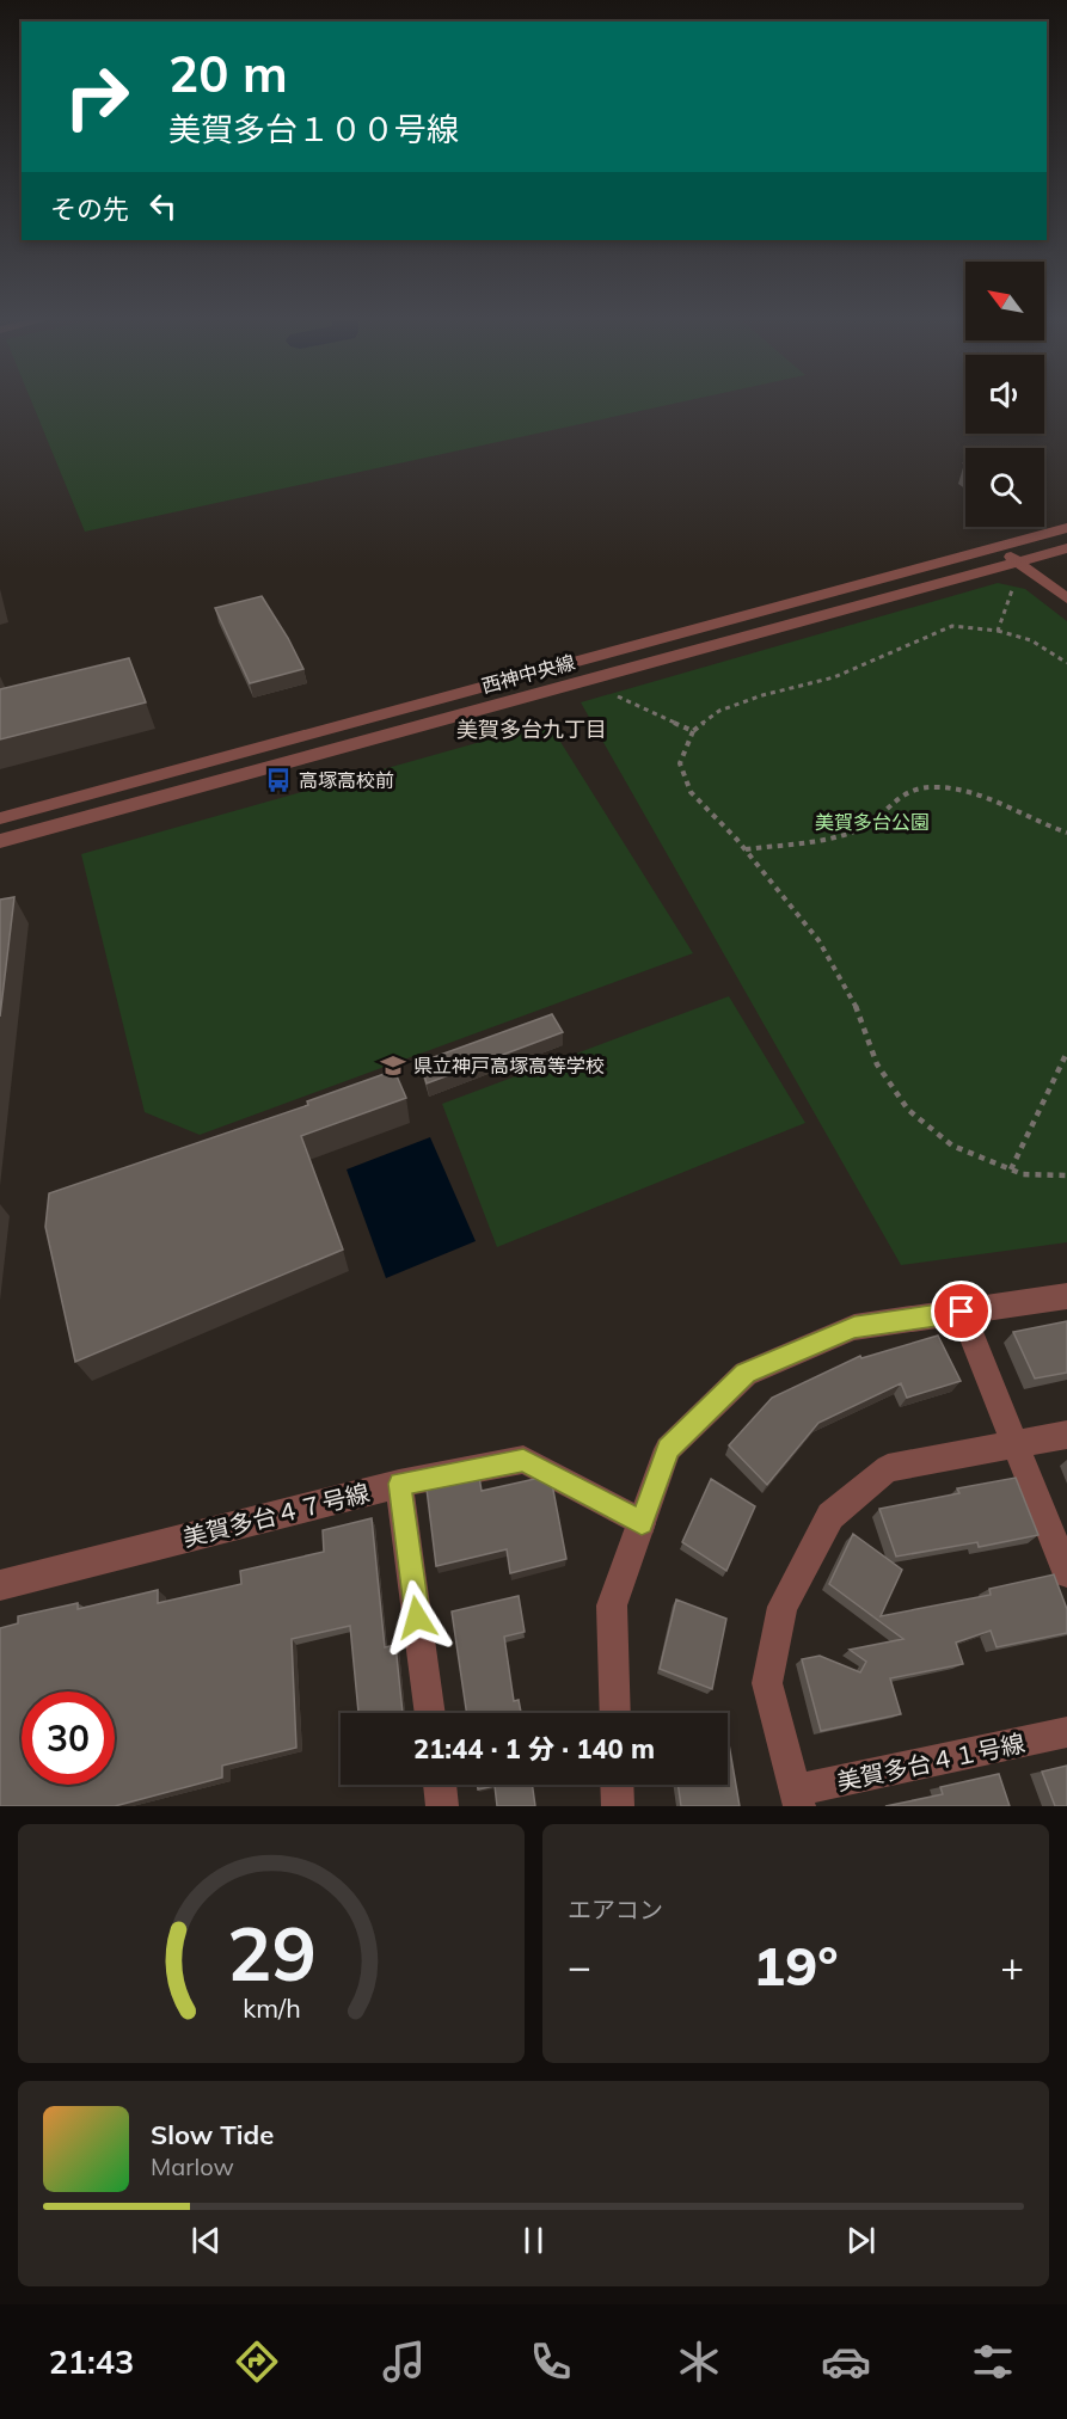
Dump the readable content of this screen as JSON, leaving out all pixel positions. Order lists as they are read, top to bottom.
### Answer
{
  "streets": {
    "street": ["西神中央線", "美賀多台４７号線", "美賀多台４１号線"]
  },
  "districts": ["美賀多台九丁目"],
  "parks": ["美賀多台公園"],
  "places": {
    "bus stop": ["高塚高校前"],
    "school or university": ["県立神戸高塚高等学校"]
  },
  "north": "top left",
  "page": {
    "turn": ["20 m", "美賀多台１００号線"],
    "then": "その先",
    "limit": "30",
    "trip": "21:44 · 1 分 · 140 m",
    "tile": "エアコン",
    "heat": ["−", "19°", "+"],
    "song": ["Slow Tide", "Marlow"],
    "tabs": "21:43",
    "gauge": ["29", "km/h"]
  }
}
